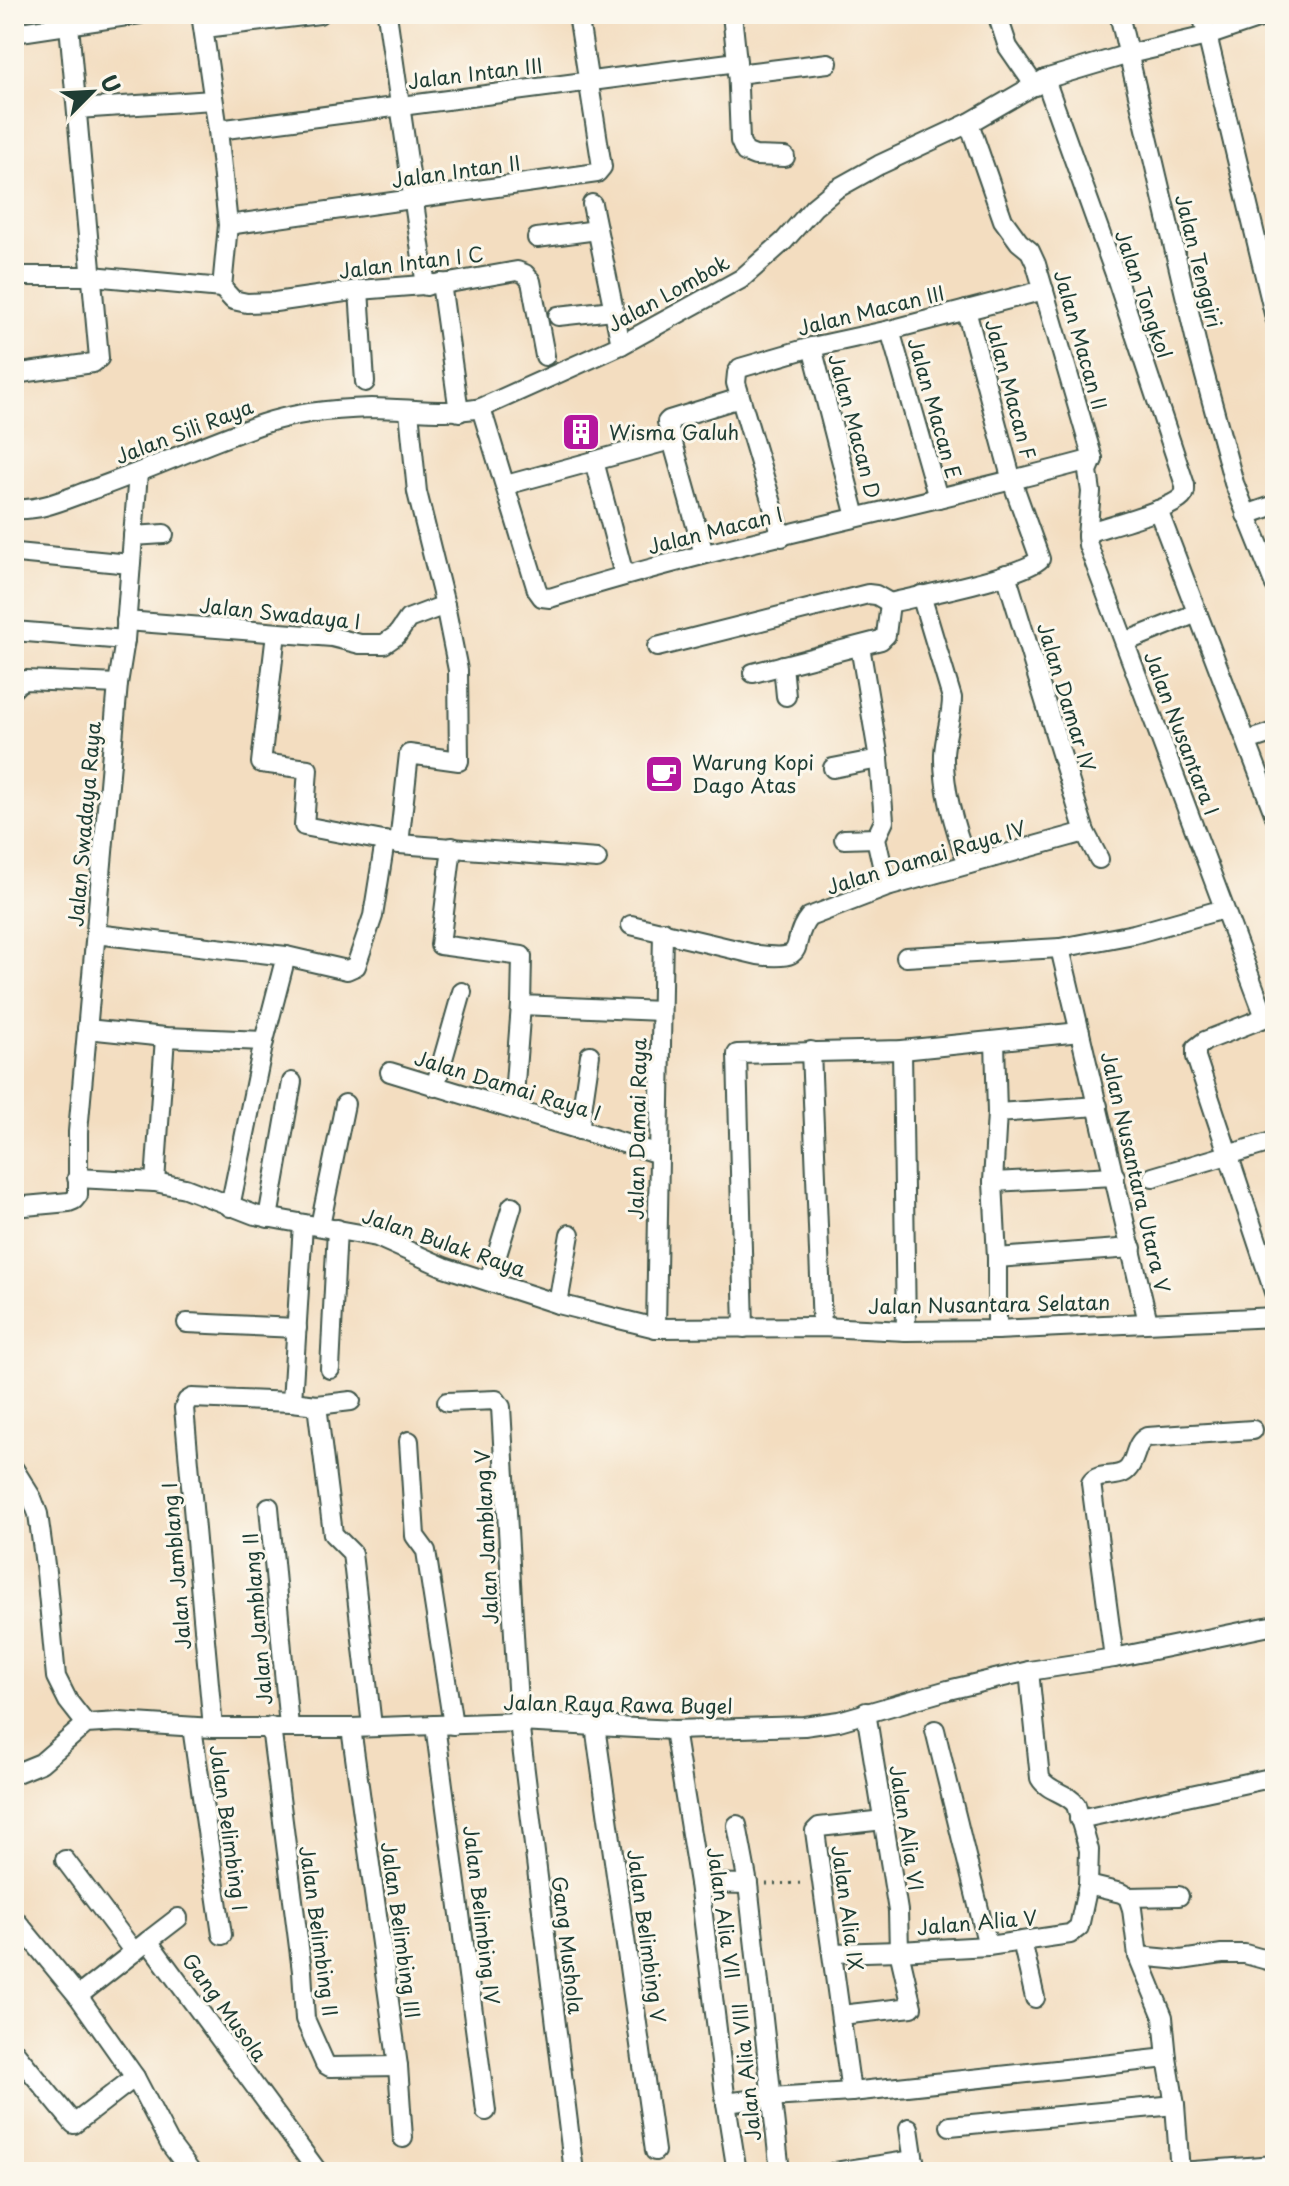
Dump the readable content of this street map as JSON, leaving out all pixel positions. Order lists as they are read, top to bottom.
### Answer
{
  "streets": {
    "street": [
      "Jalan Intan III",
      "Jalan Intan II",
      "Jalan Tenggiri",
      "Jalan Intan I C",
      "Jalan Lombok",
      "Jalan Tongkol",
      "Jalan Macan III",
      "Jalan Macan II",
      "Jalan Macan F",
      "Jalan Macan E",
      "Jalan Macan D",
      "Jalan Sili Raya",
      "Jalan Macan I",
      "Jalan Swadaya I",
      "Jalan Damar IV",
      "Jalan Nusantara I",
      "Jalan Swadaya Raya",
      "Jalan Damai Raya IV",
      "Jalan Damai Raya I",
      "Jalan Damai Raya",
      "Jalan Nusantara Utara V",
      "Jalan Bulak Raya",
      "Jalan Nusantara Selatan",
      "Jalan Jamblang V",
      "Jalan Jamblang I",
      "Jalan Jamblang II",
      "Jalan Raya Rawa Bugel",
      "Jalan Belimbing I",
      "Jalan Alia VI",
      "Jalan Alia IX",
      "Jalan Alia VII",
      "Jalan Belimbing IV",
      "Jalan Alia V",
      "Jalan Belimbing III",
      "Jalan Belimbing II",
      "Jalan Belimbing V",
      "Gang Mushola",
      "Gang Musola",
      "Jalan Alia VIII"
    ]
  },
  "crossings": [
    ["Jalan Intan III", "Jalan Intan II"],
    ["Jalan Tenggiri", "Jalan Lombok"],
    ["Jalan Lombok", "Jalan Tongkol"],
    ["Jalan Lombok", "Jalan Macan II"],
    ["Jalan Lombok", "Jalan Sili Raya"],
    ["Jalan Lombok", "Jalan Macan I"],
    ["Jalan Macan III", "Jalan Macan II"],
    ["Jalan Macan III", "Jalan Macan F"],
    ["Jalan Macan III", "Jalan Macan E"],
    ["Jalan Macan III", "Jalan Macan D"],
    ["Jalan Macan II", "Jalan Macan I"],
    ["Jalan Macan II", "Jalan Nusantara I"],
    ["Jalan Macan F", "Jalan Macan I"],
    ["Jalan Macan F", "Jalan Damar IV"],
    ["Jalan Macan E", "Jalan Macan I"],
    ["Jalan Macan D", "Jalan Macan I"],
    ["Jalan Sili Raya", "Jalan Swadaya Raya"],
    ["Jalan Swadaya I", "Jalan Swadaya Raya"],
    ["Jalan Damar IV", "Jalan Damai Raya IV"],
    ["Jalan Swadaya Raya", "Jalan Bulak Raya"],
    ["Jalan Damai Raya IV", "Jalan Damai Raya"],
    ["Jalan Damai Raya I", "Jalan Damai Raya"],
    ["Jalan Damai Raya", "Jalan Bulak Raya"],
    ["Jalan Damai Raya", "Jalan Nusantara Selatan"],
    ["Jalan Nusantara Utara V", "Jalan Nusantara Selatan"],
    ["Jalan Bulak Raya", "Jalan Nusantara Selatan"],
    ["Jalan Jamblang V", "Jalan Raya Rawa Bugel"],
    ["Jalan Jamblang V", "Gang Mushola"],
    ["Jalan Jamblang I", "Jalan Raya Rawa Bugel"],
    ["Jalan Jamblang II", "Jalan Raya Rawa Bugel"],
    ["Jalan Jamblang II", "Jalan Belimbing II"],
    ["Jalan Raya Rawa Bugel", "Jalan Belimbing I"],
    ["Jalan Raya Rawa Bugel", "Jalan Alia VI"],
    ["Jalan Raya Rawa Bugel", "Jalan Alia VII"],
    ["Jalan Raya Rawa Bugel", "Jalan Belimbing IV"],
    ["Jalan Raya Rawa Bugel", "Jalan Belimbing III"],
    ["Jalan Raya Rawa Bugel", "Jalan Belimbing II"],
    ["Jalan Raya Rawa Bugel", "Jalan Belimbing V"],
    ["Jalan Raya Rawa Bugel", "Gang Mushola"],
    ["Jalan Alia VI", "Jalan Alia IX"],
    ["Jalan Alia VI", "Jalan Alia V"],
    ["Jalan Alia IX", "Jalan Alia V"],
    ["Jalan Belimbing III", "Jalan Belimbing II"]
  ],
  "places": {
    "building": ["Wisma Galuh"],
    "cafe": ["Warung Kopi Dago Atas"]
  },
  "north": "top right"
}
